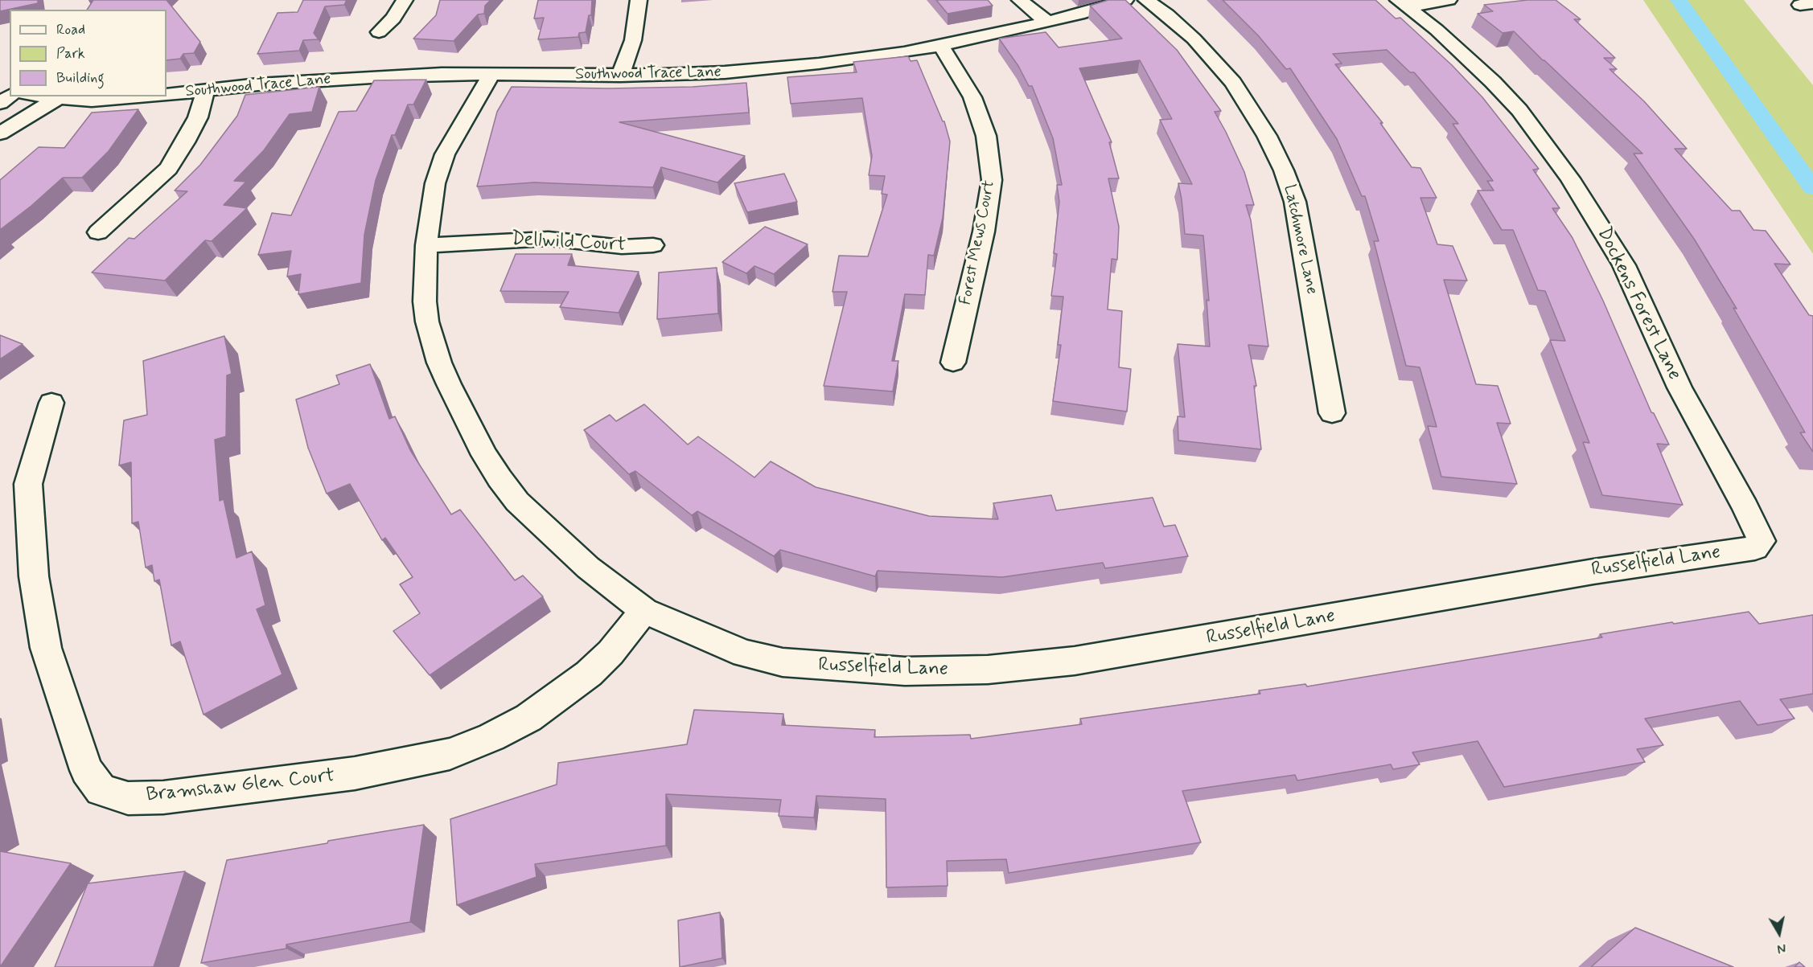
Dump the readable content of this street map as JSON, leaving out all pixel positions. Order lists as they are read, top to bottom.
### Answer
{
  "streets": {
    "street": [
      "Southwood Trace Lane",
      "Latchmore Lane",
      "Dellwild Court",
      "Forest Mews Court",
      "Dockens Forest Lane",
      "Russelfield Lane",
      "Bramshaw Glen Court"
    ]
  },
  "crossings": [
    ["Southwood Trace Lane", "Forest Mews Court"],
    ["Southwood Trace Lane", "Russelfield Lane"],
    ["Dellwild Court", "Russelfield Lane"],
    ["Dockens Forest Lane", "Russelfield Lane"],
    ["Russelfield Lane", "Bramshaw Glen Court"]
  ],
  "legend": ["Road", "Park", "Building"],
  "north": "bottom"
}
